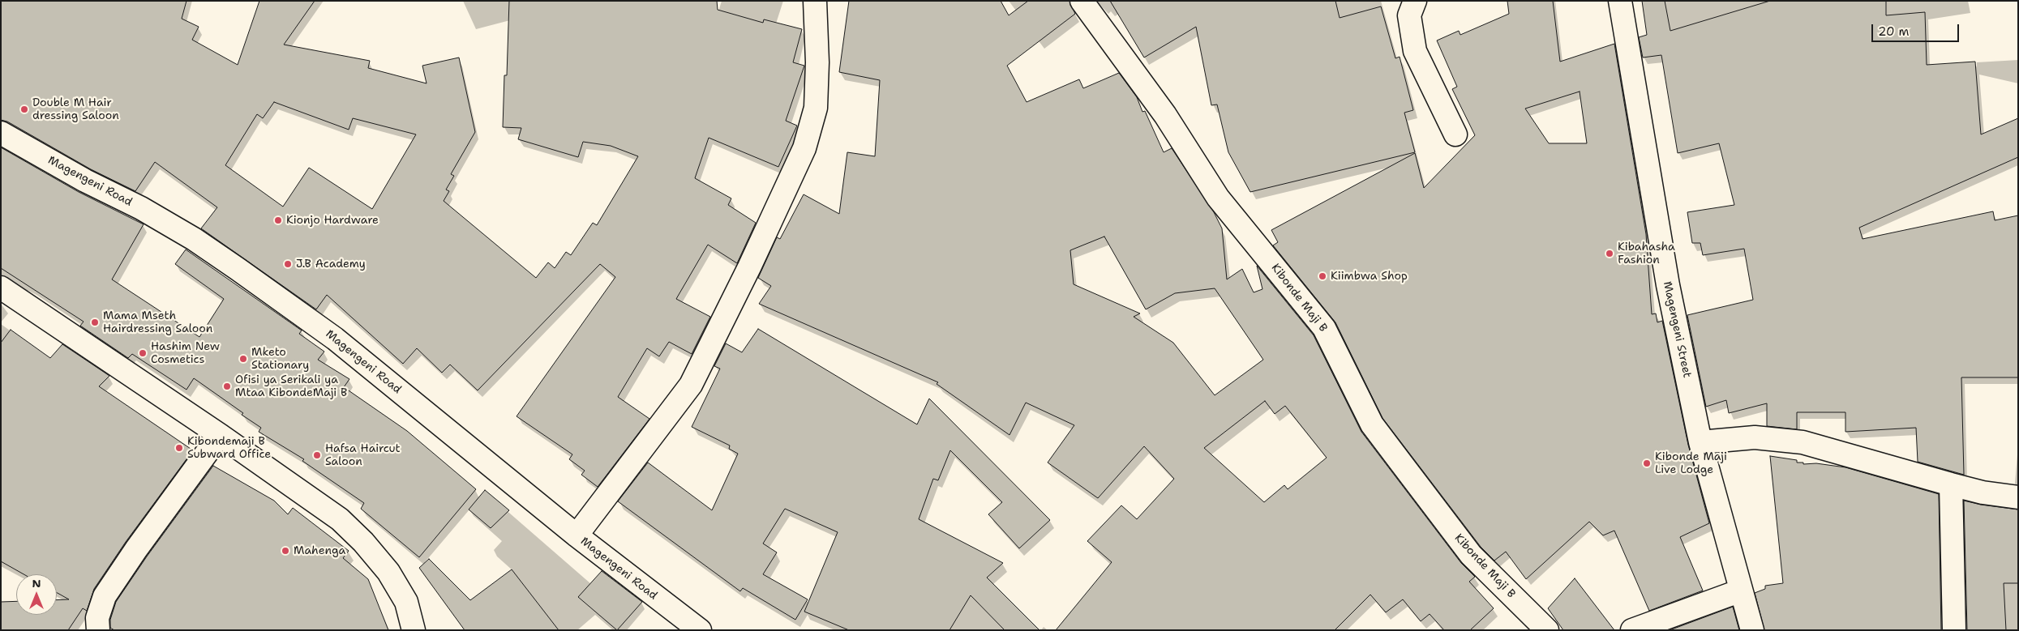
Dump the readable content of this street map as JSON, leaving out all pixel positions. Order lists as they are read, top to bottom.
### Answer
{
  "streets": {
    "street": ["Magengeni Road", "Kibonde Maji B", "Magengeni Street"]
  },
  "places": [
    "Double M Hair dressing Saloon",
    "Kionjo Hardware",
    "Kibahasha Fashion",
    "J.B Academy",
    "Kiimbwa Shop",
    "Mama Mseth Hairdressing Saloon",
    "Hashim New Cosmetics",
    "Mketo Stationary",
    "Ofisi ya Serikali ya Mtaa KibondeMaji B",
    "Kibondemaji B Subward Office",
    "Hafsa Haircut Saloon",
    "Kibonde Maji Live Lodge",
    "Mahenga"
  ],
  "scale_bar": "20 m",
  "north": "top"
}
